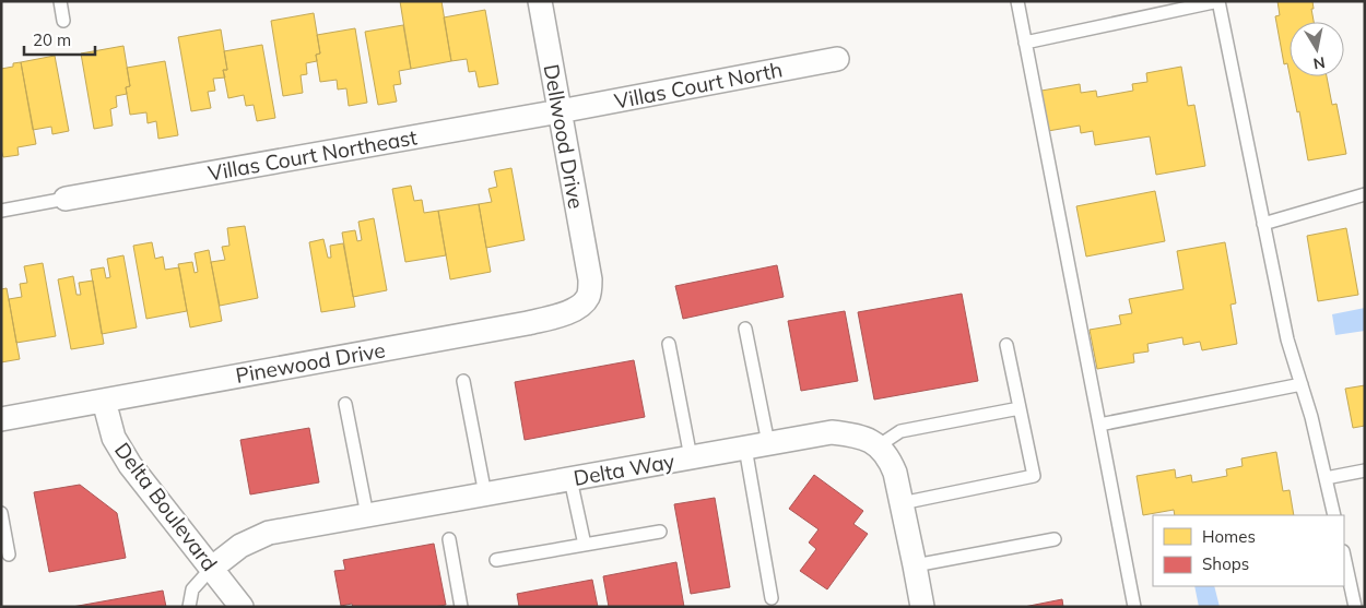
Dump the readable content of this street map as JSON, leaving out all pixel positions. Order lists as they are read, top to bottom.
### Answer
{
  "streets": {
    "street": [
      "Villas Court North",
      "Dellwood Drive",
      "Villas Court Northeast",
      "Pinewood Drive",
      "Delta Way",
      "Delta Boulevard"
    ]
  },
  "crossings": [
    ["Villas Court North", "Dellwood Drive"],
    ["Villas Court North", "Villas Court Northeast"],
    ["Dellwood Drive", "Villas Court Northeast"],
    ["Dellwood Drive", "Pinewood Drive"],
    ["Pinewood Drive", "Delta Boulevard"],
    ["Delta Way", "Delta Boulevard"]
  ],
  "legend": ["Homes", "Shops"],
  "scale_bar": "20 m",
  "north": "bottom"
}
